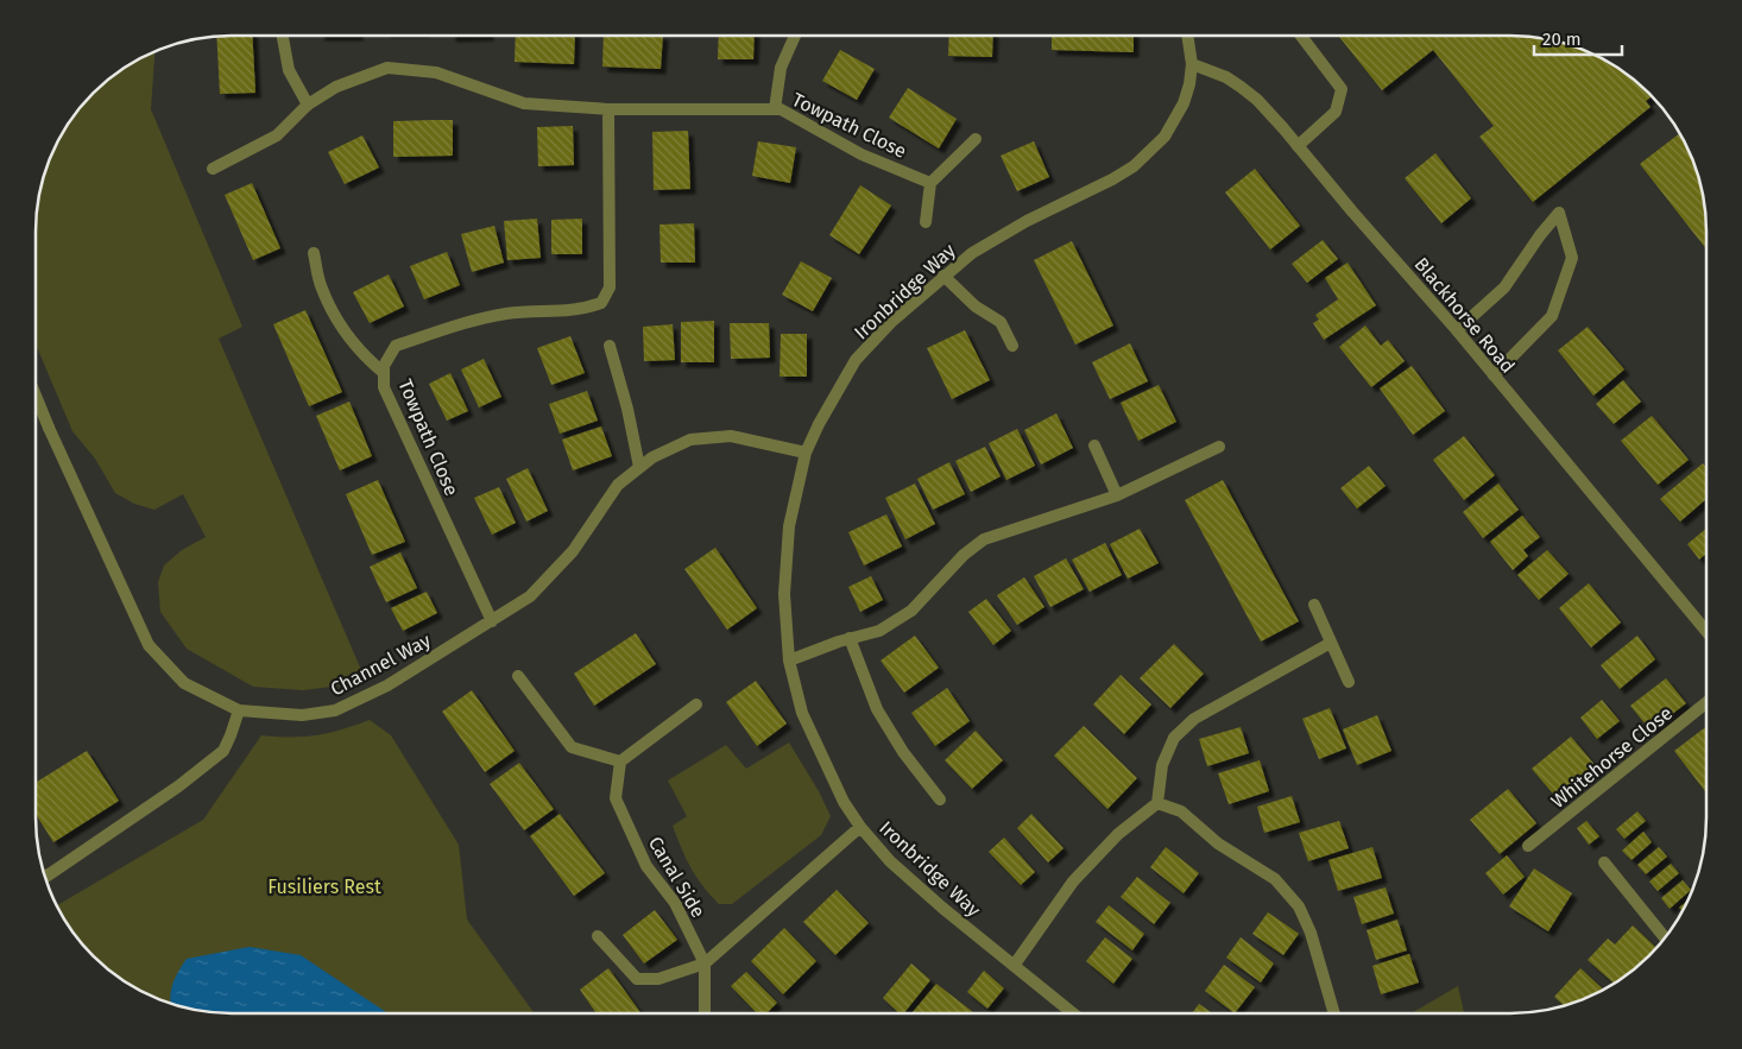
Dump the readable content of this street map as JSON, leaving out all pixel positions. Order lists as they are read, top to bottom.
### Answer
{
  "streets": {
    "street": [
      "Towpath Close",
      "Ironbridge Way",
      "Blackhorse Road",
      "Channel Way",
      "Whitehorse Close",
      "Canal Side"
    ]
  },
  "crossings": [
    ["Towpath Close", "Channel Way"],
    ["Ironbridge Way", "Blackhorse Road"],
    ["Ironbridge Way", "Channel Way"]
  ],
  "parks": ["Fusiliers Rest"],
  "scale_bar": "20 m"
}
